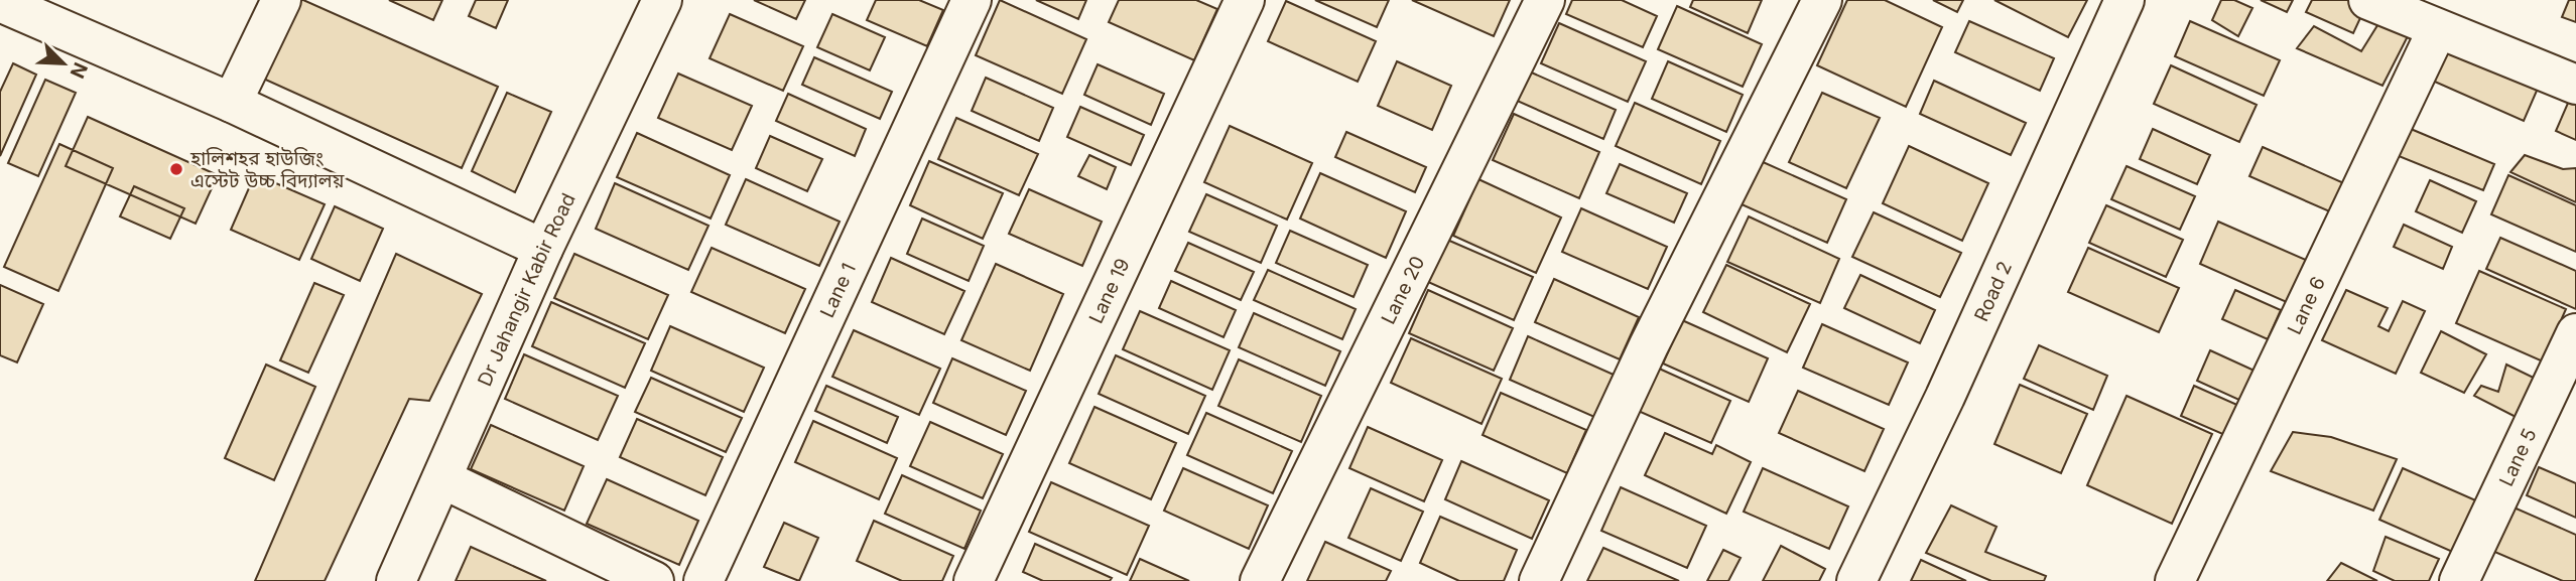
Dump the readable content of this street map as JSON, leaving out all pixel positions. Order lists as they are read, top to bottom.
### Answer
{
  "streets": {
    "street": [
      "Dr Jahangir Kabir Road",
      "Lane 1",
      "Lane 20",
      "Lane 19",
      "Road 2",
      "Lane 6",
      "Lane 5"
    ]
  },
  "places": ["হালিশহর হাউজিং এস্টেট উচ্চ বিদ্যালয়"],
  "north": "bottom right"
}
